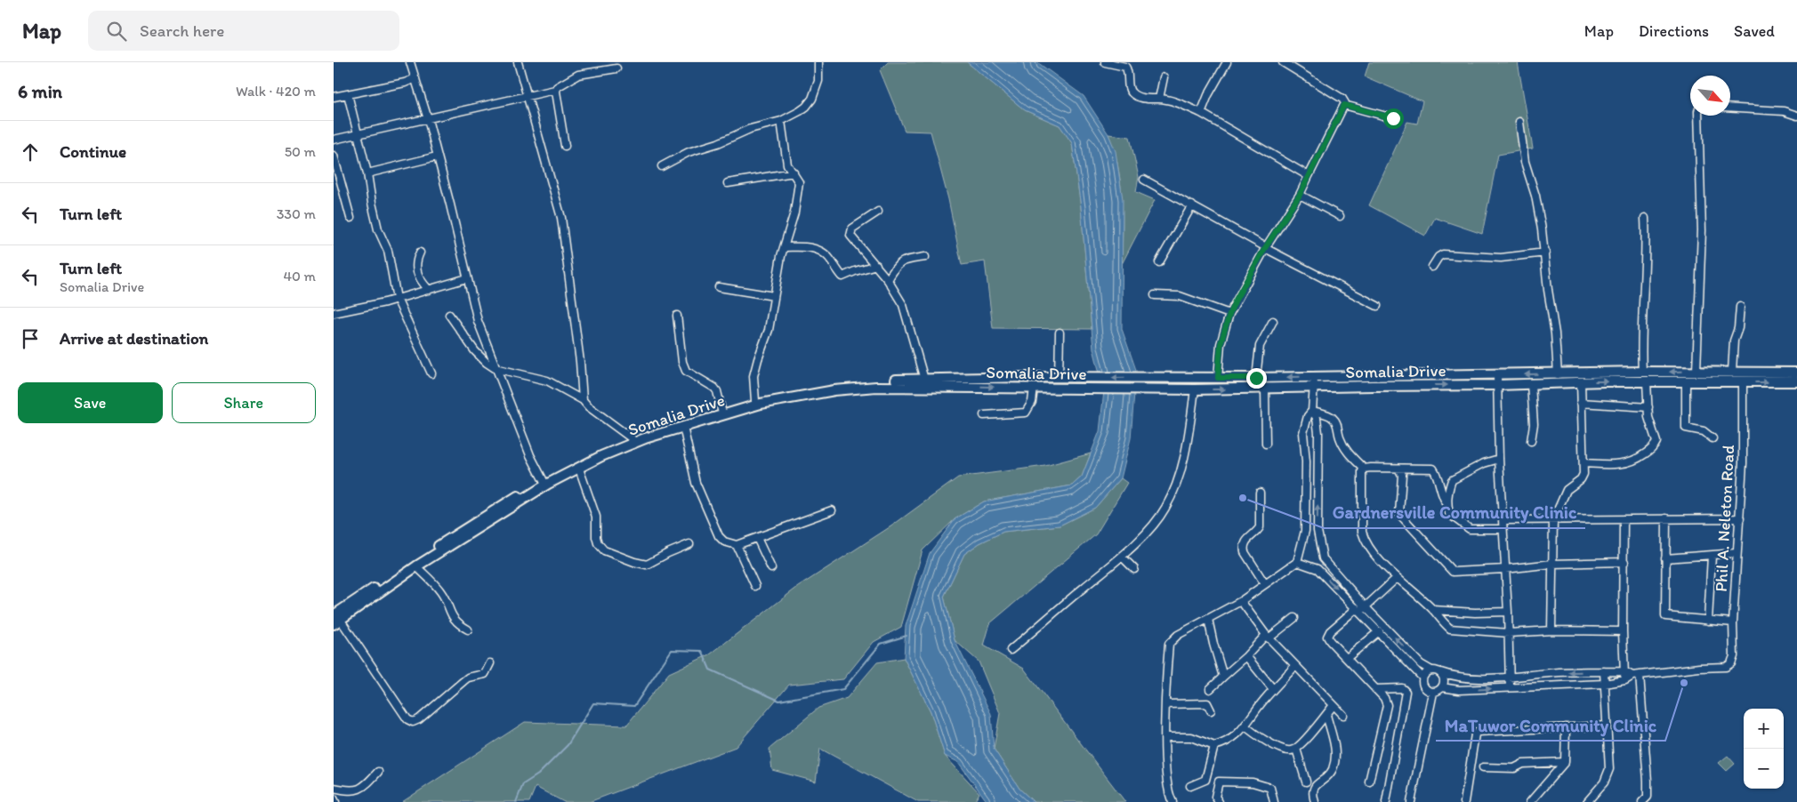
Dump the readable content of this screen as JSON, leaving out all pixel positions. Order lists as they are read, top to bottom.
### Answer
{
  "streets": {
    "main road": ["Somalia Drive"],
    "street": ["Phil A. Neleton Road"]
  },
  "crossings": [
    ["Somalia Drive", "Phil A. Neleton Road"]
  ],
  "places": ["Gardnersville Community Clinic", "MaTuwor Community Clinic"],
  "north": "bottom right",
  "page": {
    "header": "Map",
    "search": "Search here",
    "nav": ["Map", "Directions", "Saved"],
    "heading": ["6 min", "Walk · 420 m"],
    "list": [
      ["Continue", "50 m"],
      ["Turn left", "330 m"],
      ["Turn left", "Somalia Drive", "40 m"],
      "Arrive at destination"
    ],
    "buttons": ["Save", "Share"],
    "map_buttons": ["+", "−"]
  }
}
